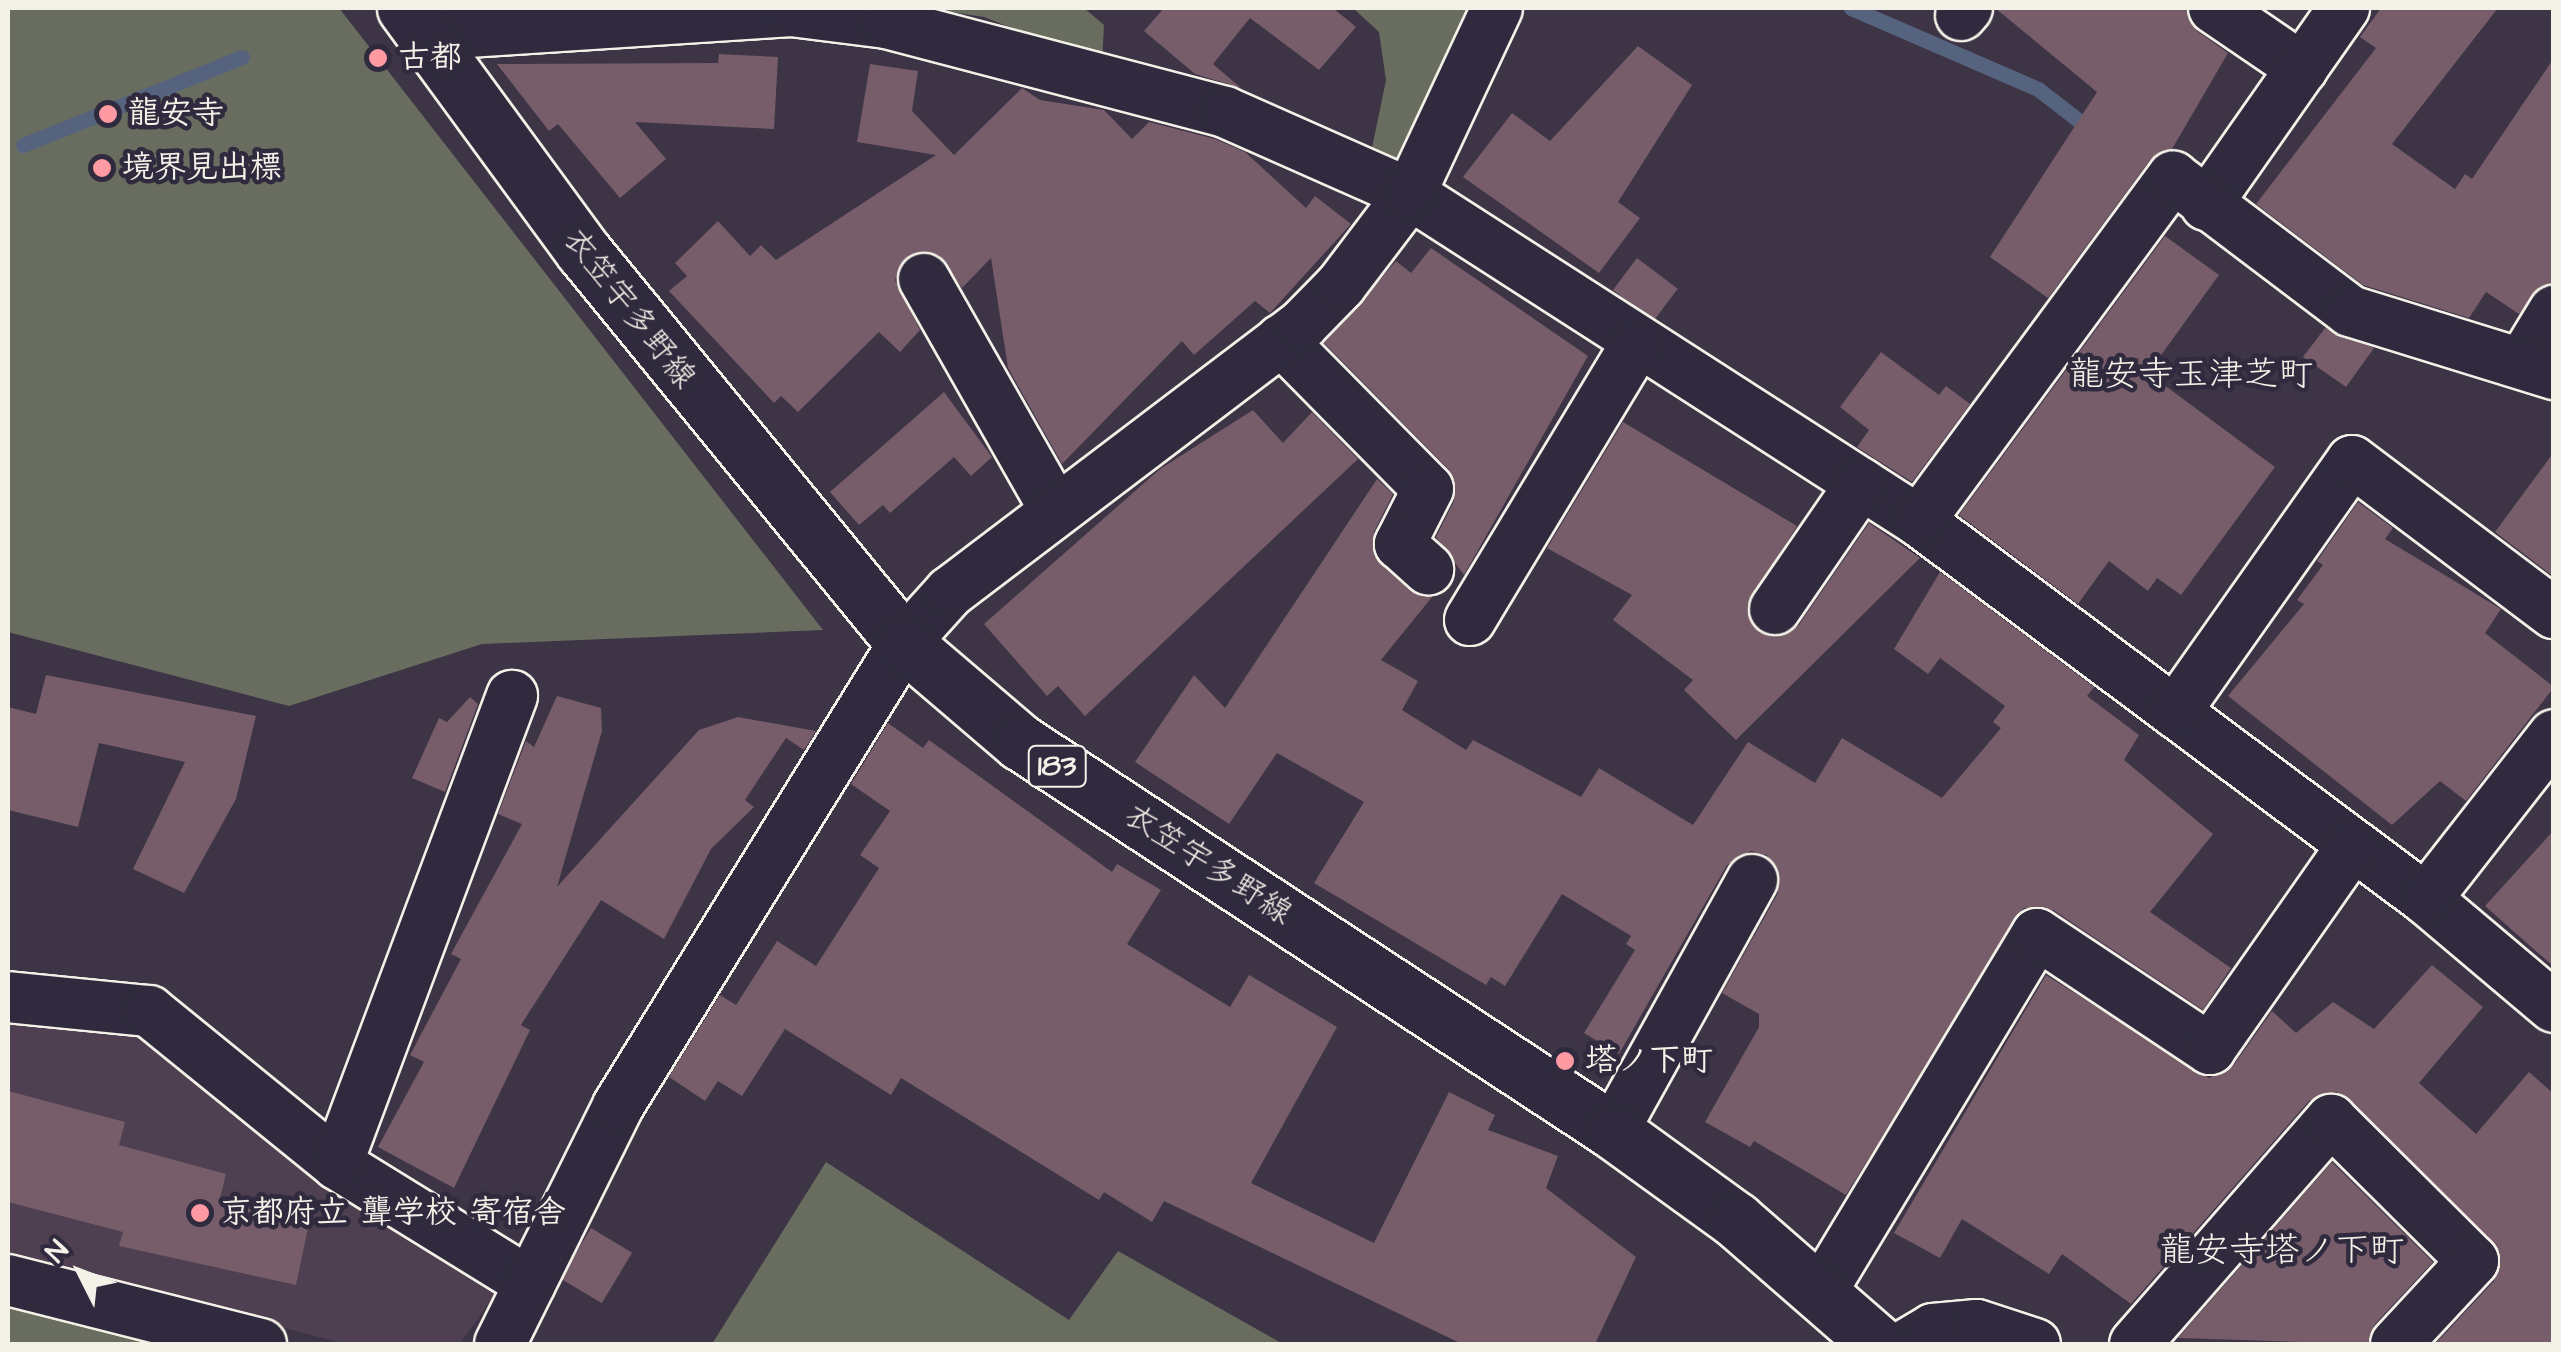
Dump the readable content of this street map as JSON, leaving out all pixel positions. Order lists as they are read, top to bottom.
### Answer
{
  "streets": {
    "main road": ["衣笠宇多野線", "183"]
  },
  "districts": ["龍安寺玉津芝町", "龍安寺塔ノ下町"],
  "places": [
    "古都",
    "龍安寺",
    "境界見出標",
    "塔ノ下町",
    "京都府立 聾学校 寄宿舎"
  ],
  "north": "top left"
}
